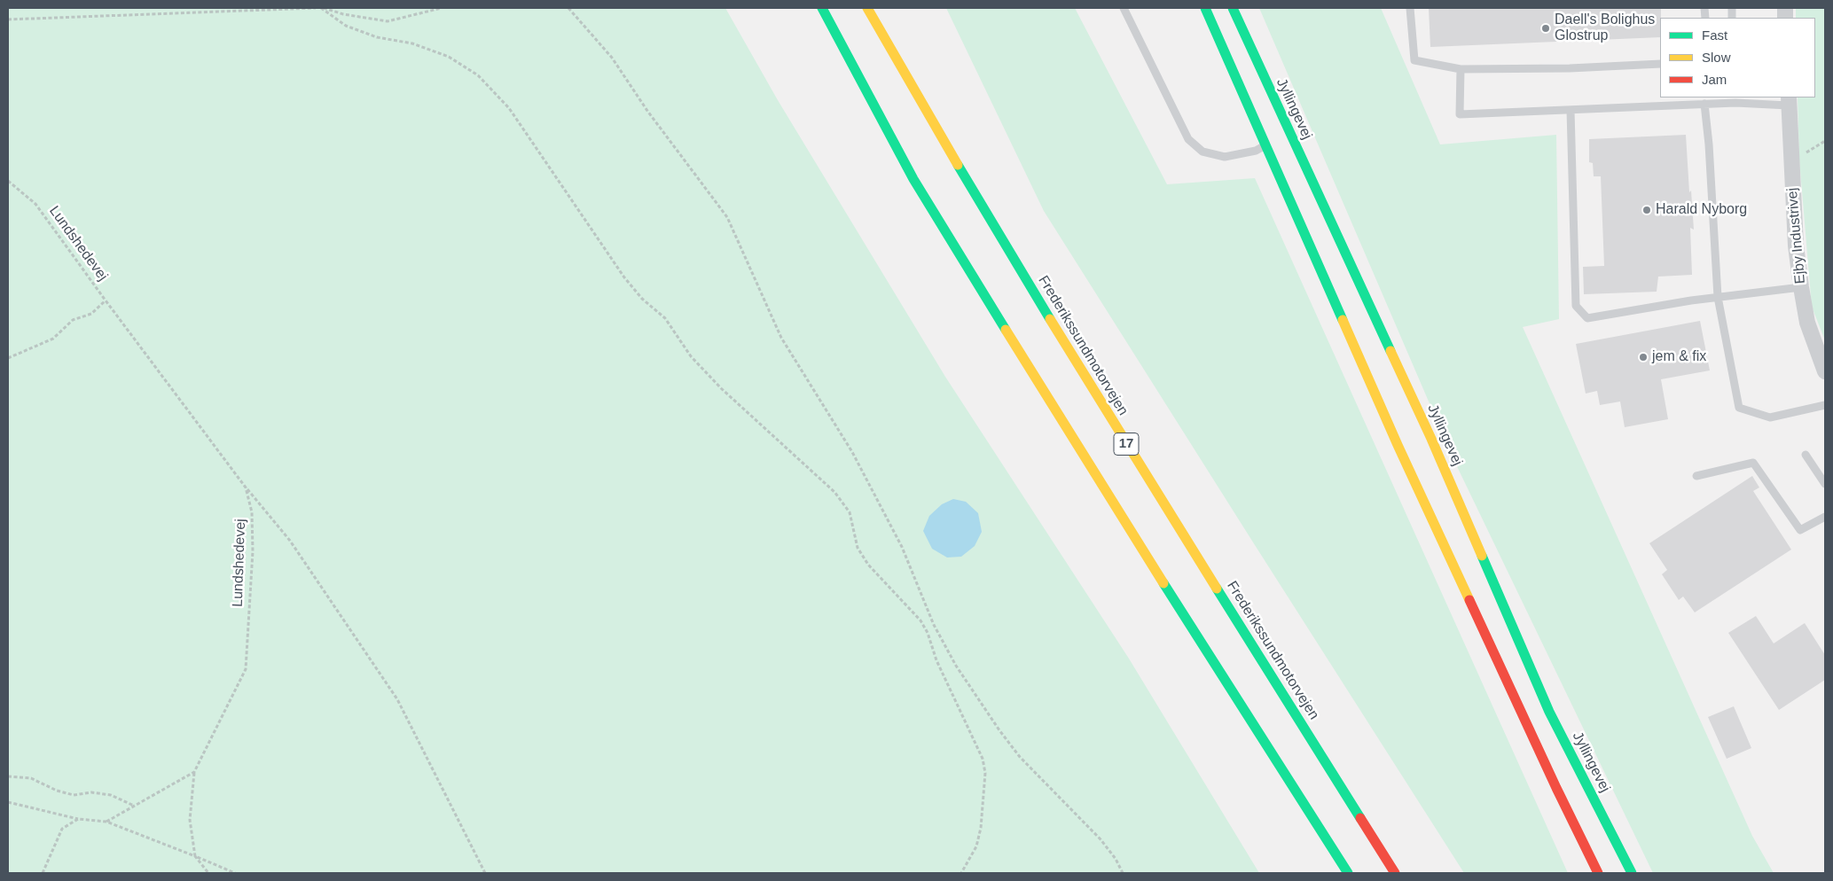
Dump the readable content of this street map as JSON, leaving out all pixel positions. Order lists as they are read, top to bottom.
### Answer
{
  "streets": {
    "main road": ["Jyllingevej", "Frederikssundmotorvejen", "17"],
    "street": ["Ejby Industrivej"],
    "path": ["Lundshedevej"]
  },
  "places": ["Daell's Bolighus Glostrup", "Harald Nyborg", "jem & fix"],
  "legend": ["Fast", "Slow", "Jam"]
}
